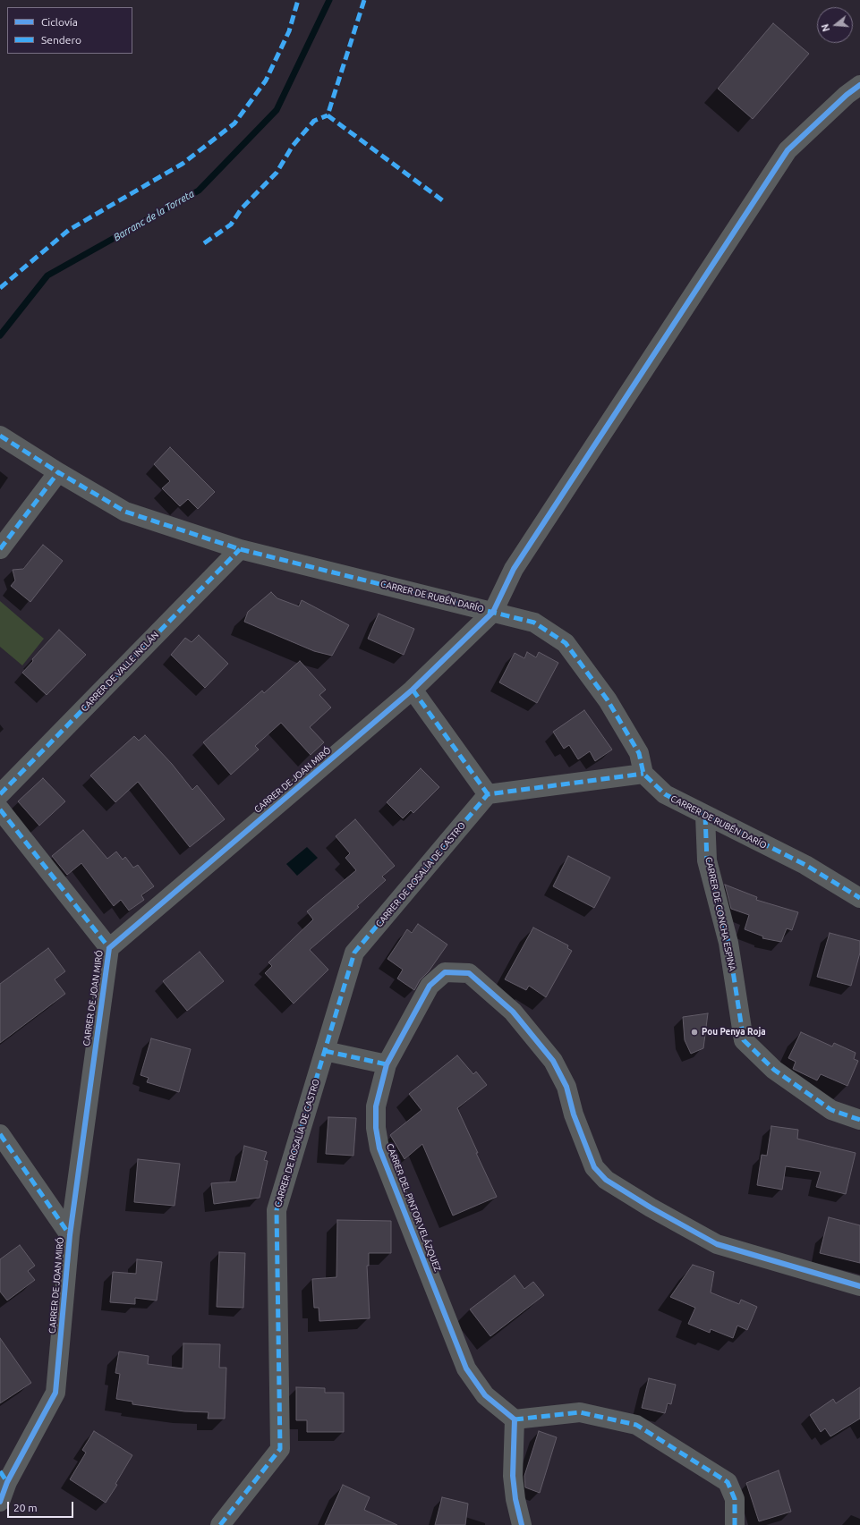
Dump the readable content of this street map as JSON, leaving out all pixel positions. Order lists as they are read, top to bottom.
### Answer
{
  "streets": {
    "street": [
      "CARRER DE RUBÉN DARÍO",
      "CARRER DE VALLE INCLÁN",
      "CARRER DE JOAN MIRÓ",
      "CARRER DE ROSALÍA DE CASTRO",
      "CARRER DE CONCHA ESPINA",
      "CARRER DEL PINTOR VELÁZQUEZ"
    ]
  },
  "crossings": [
    ["CARRER DE RUBÉN DARÍO", "CARRER DE VALLE INCLÁN"],
    ["CARRER DE RUBÉN DARÍO", "CARRER DE JOAN MIRÓ"],
    ["CARRER DE RUBÉN DARÍO", "CARRER DE CONCHA ESPINA"]
  ],
  "water": ["Barranc de la Torreta"],
  "places": ["Pou Penya Roja"],
  "legend": ["Ciclovía", "Sendero"],
  "scale_bar": "20 m",
  "north": "left"
}
